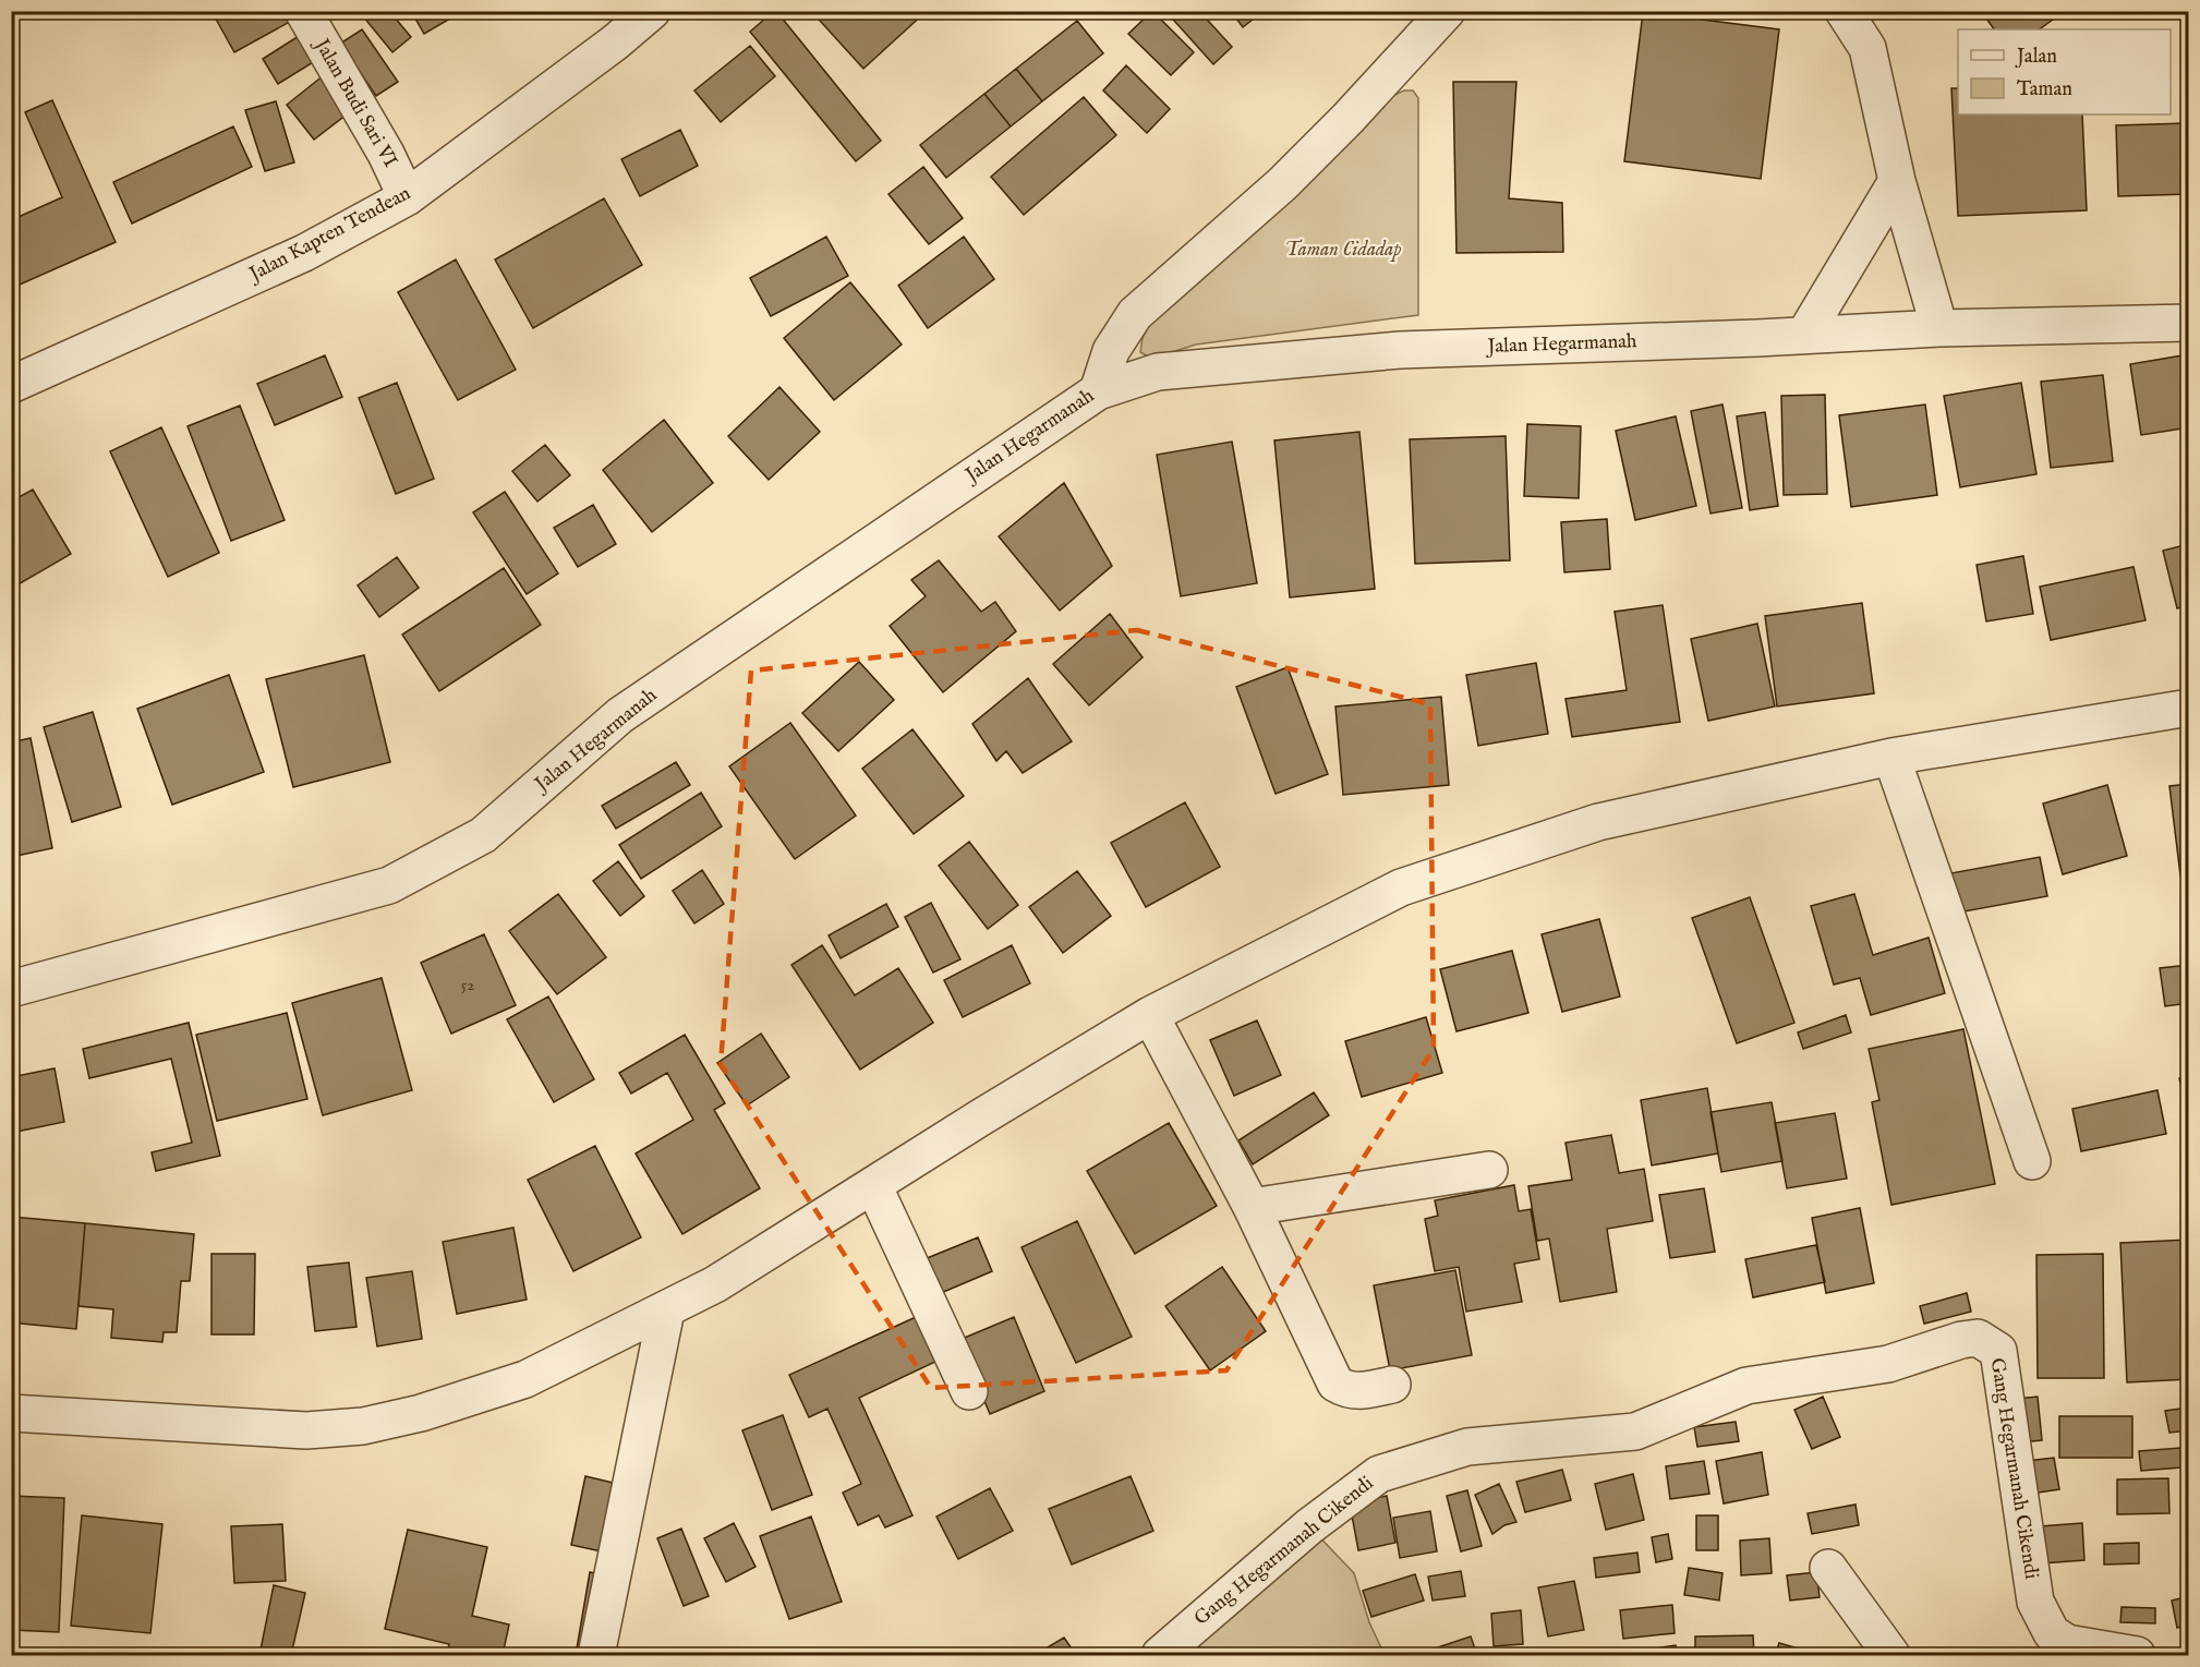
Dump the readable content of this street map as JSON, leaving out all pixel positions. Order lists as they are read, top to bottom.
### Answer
{
  "streets": {
    "street": [
      "Jalan Budi Sari VI",
      "Jalan Kapten Tendean",
      "Jalan Hegarmanah",
      "Gang Hegarmanah Cikendi"
    ]
  },
  "crossings": [
    ["Jalan Budi Sari VI", "Jalan Kapten Tendean"]
  ],
  "parks": ["Taman Cidadap"],
  "house_numbers": ["52"],
  "legend": ["Jalan", "Taman"]
}
